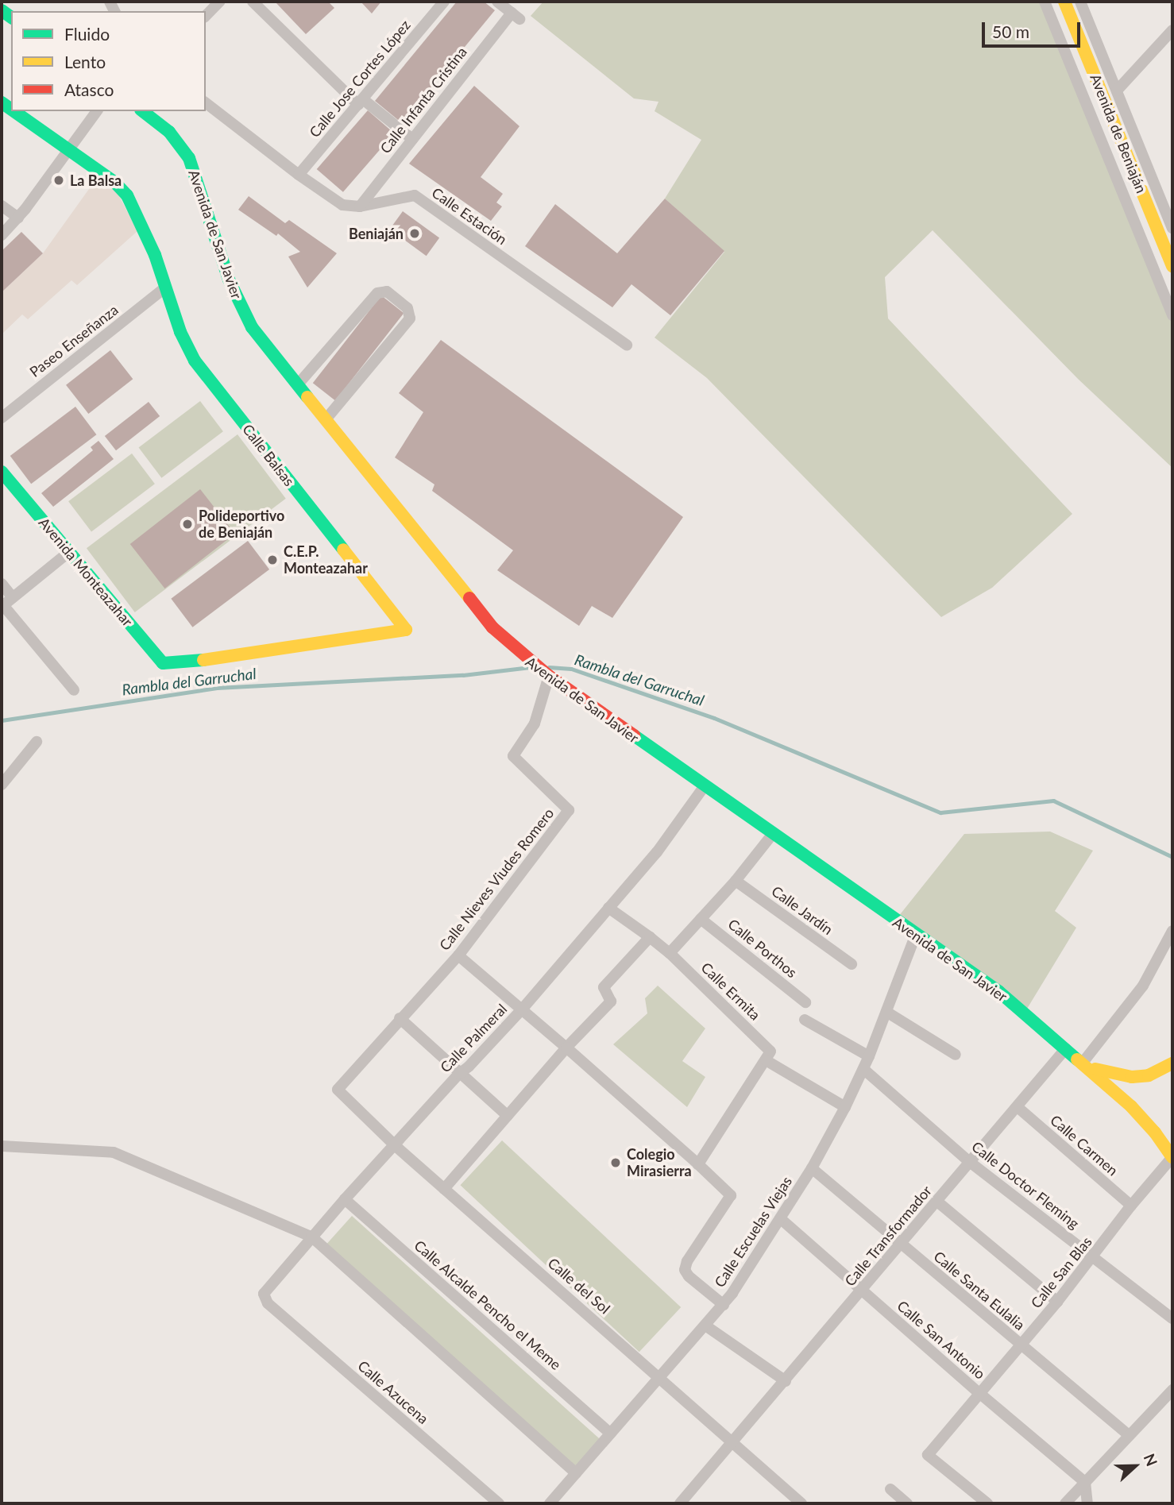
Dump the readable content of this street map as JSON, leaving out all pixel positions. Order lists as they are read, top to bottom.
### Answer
{
  "streets": {
    "main road": [
      "Avenida de Beniaján",
      "Avenida de San Javier",
      "Calle Balsas",
      "Avenida Monteazahar"
    ],
    "street": [
      "Calle Jose Cortes López",
      "Calle Infanta Cristina",
      "Calle Estación",
      "Paseo Enseñanza",
      "Calle Nieves Viudes Romero",
      "Calle Jardín",
      "Calle Porthos",
      "Calle Ermita",
      "Calle Palmeral",
      "Calle Carmen",
      "Calle Doctor Fleming",
      "Calle Escuelas Viejas",
      "Calle Transformador",
      "Calle San Blas",
      "Calle del Sol",
      "Calle Santa Eulalia",
      "Calle Alcalde Pencho el Meme",
      "Calle San Antonio",
      "Calle Azucena"
    ]
  },
  "crossings": [
    ["Calle Jose Cortes López", "Calle Estación"],
    ["Calle Infanta Cristina", "Calle Estación"],
    ["Avenida de San Javier", "Calle Nieves Viudes Romero"],
    ["Avenida de San Javier", "Calle Palmeral"],
    ["Avenida de San Javier", "Calle Escuelas Viejas"],
    ["Avenida de San Javier", "Calle Transformador"],
    ["Avenida de San Javier", "Calle San Blas"],
    ["Paseo Enseñanza", "Calle Balsas"],
    ["Calle Balsas", "Avenida Monteazahar"],
    ["Calle Nieves Viudes Romero", "Calle del Sol"],
    ["Calle Ermita", "Calle Palmeral"],
    ["Calle Ermita", "Calle Escuelas Viejas"],
    ["Calle Palmeral", "Calle del Sol"],
    ["Calle Palmeral", "Calle Alcalde Pencho el Meme"],
    ["Calle Palmeral", "Calle Azucena"],
    ["Calle Carmen", "Calle Transformador"],
    ["Calle Carmen", "Calle San Blas"],
    ["Calle Doctor Fleming", "Calle Escuelas Viejas"],
    ["Calle Doctor Fleming", "Calle Transformador"],
    ["Calle Doctor Fleming", "Calle San Blas"],
    ["Calle Escuelas Viejas", "Calle del Sol"],
    ["Calle Escuelas Viejas", "Calle Santa Eulalia"],
    ["Calle Escuelas Viejas", "Calle Alcalde Pencho el Meme"],
    ["Calle Escuelas Viejas", "Calle San Antonio"],
    ["Calle Transformador", "Calle del Sol"],
    ["Calle Transformador", "Calle Santa Eulalia"],
    ["Calle Transformador", "Calle San Antonio"],
    ["Calle San Blas", "Calle Santa Eulalia"],
    ["Calle San Blas", "Calle San Antonio"]
  ],
  "water": ["Rambla del Garruchal"],
  "places": [
    "La Balsa",
    "Beniaján",
    "Polideportivo de Beniaján",
    "C.E.P. Monteazahar",
    "Colegio Mirasierra"
  ],
  "legend": ["Fluido", "Lento", "Atasco"],
  "scale_bar": "50 m",
  "north": "right"
}
